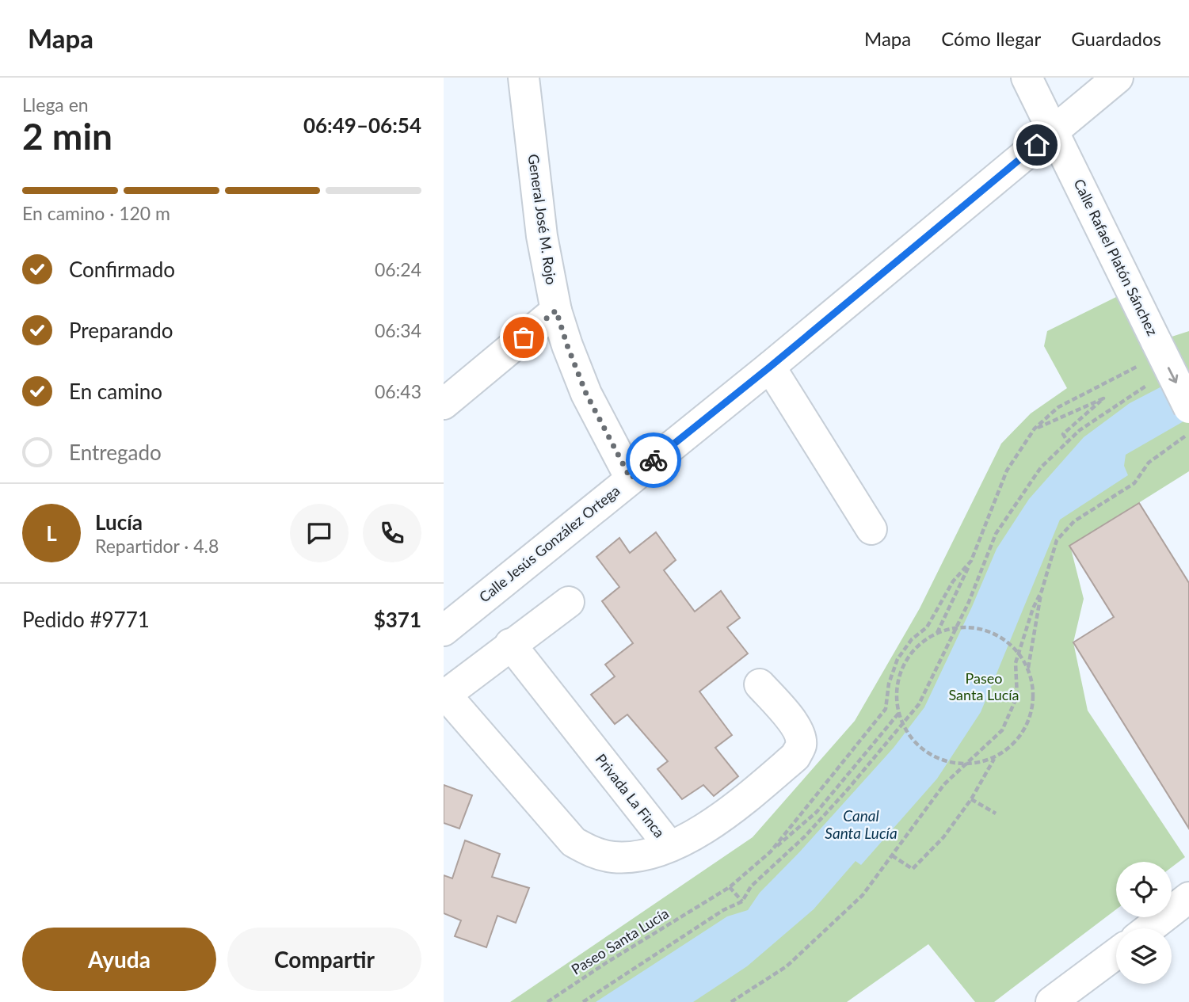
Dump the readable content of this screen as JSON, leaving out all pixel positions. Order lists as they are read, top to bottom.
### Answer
{
  "streets": {
    "street": [
      "General José M. Rojo",
      "Calle Rafael Platón Sánchez",
      "Calle Jesús González Ortega",
      "Privada La Finca"
    ],
    "path": ["Paseo Santa Lucía"]
  },
  "crossings": [
    ["General José M. Rojo", "Calle Jesús González Ortega"],
    ["Calle Rafael Platón Sánchez", "Calle Jesús González Ortega"],
    ["Calle Rafael Platón Sánchez", "Paseo Santa Lucía"]
  ],
  "water": ["Canal Santa Lucía"],
  "parks": ["Paseo Santa Lucía"],
  "page": {
    "header": "Mapa",
    "nav": ["Mapa", "Cómo llegar", "Guardados"],
    "heading": ["2 min", "Llega en", "06:49–06:54"],
    "panel": [
      "Lucía",
      "Repartidor · 4.8",
      "Pedido #9771",
      "$371"
    ],
    "bar": "En camino · 120 m",
    "list": [
      ["Confirmado", "06:24"],
      ["Preparando", "06:34"],
      ["En camino", "06:43"],
      "Entregado"
    ],
    "round": "L",
    "buttons": ["Ayuda", "Compartir"]
  }
}
